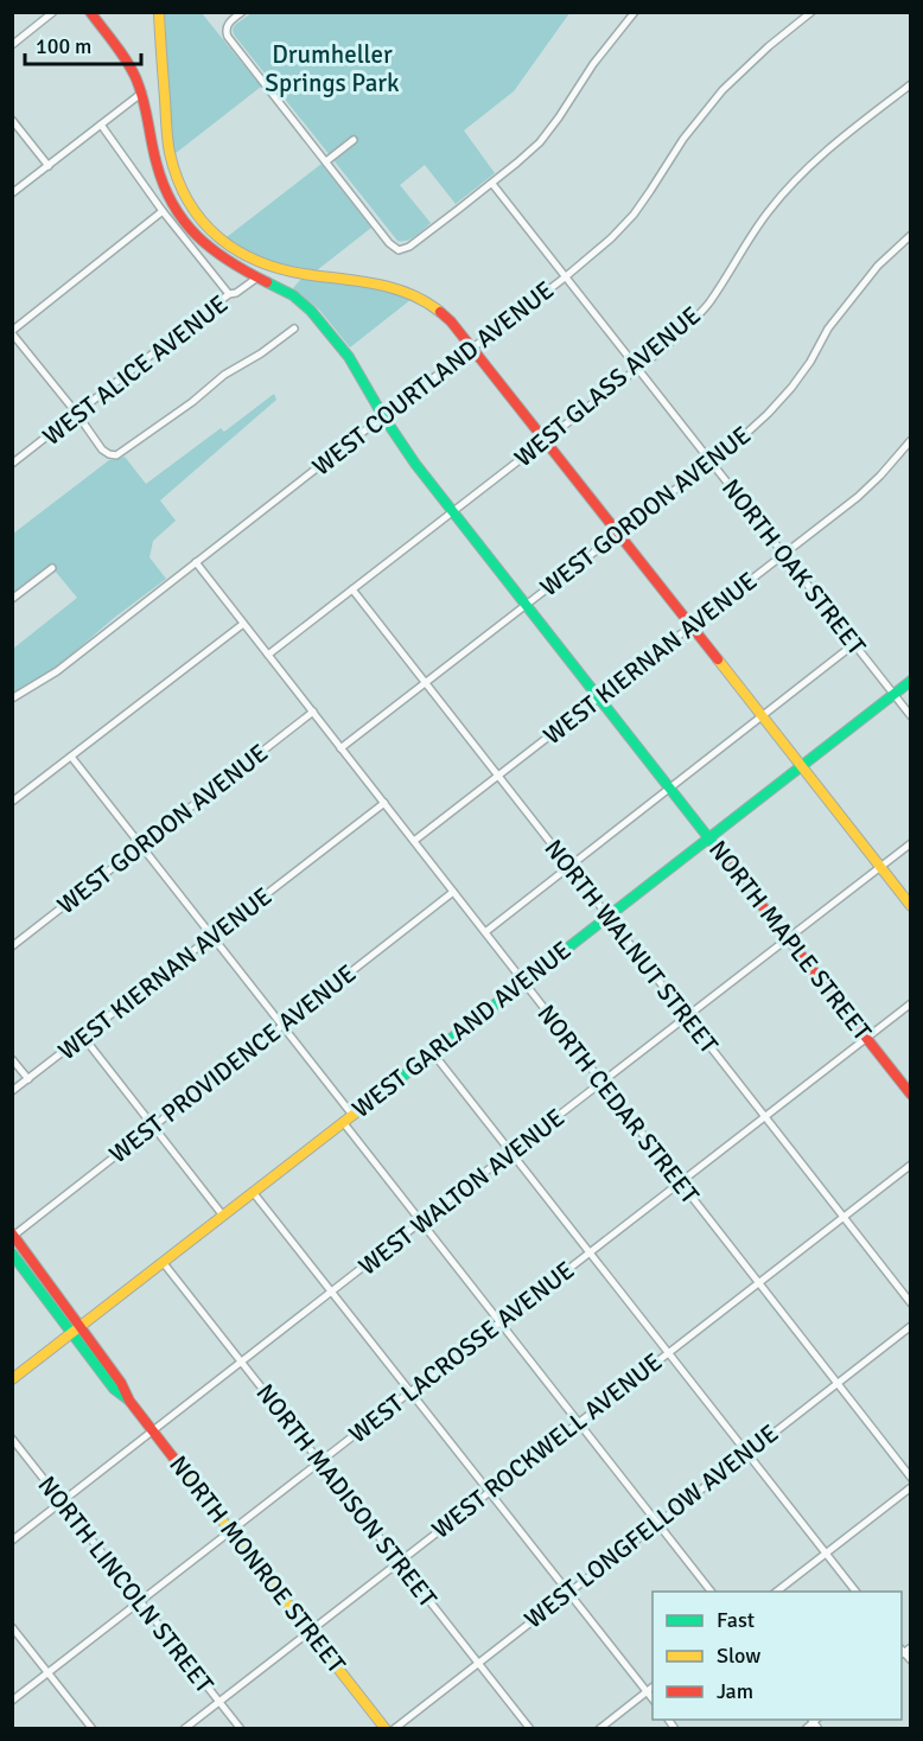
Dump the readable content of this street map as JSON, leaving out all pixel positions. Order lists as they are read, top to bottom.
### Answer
{
  "streets": {
    "main road": ["NORTH MAPLE STREET", "WEST GARLAND AVENUE", "NORTH MONROE STREET"],
    "street": [
      "WEST ALICE AVENUE",
      "WEST COURTLAND AVENUE",
      "WEST GLASS AVENUE",
      "WEST GORDON AVENUE",
      "NORTH OAK STREET",
      "WEST KIERNAN AVENUE",
      "NORTH WALNUT STREET",
      "WEST PROVIDENCE AVENUE",
      "NORTH CEDAR STREET",
      "WEST WALTON AVENUE",
      "WEST LACROSSE AVENUE",
      "WEST ROCKWELL AVENUE",
      "NORTH MADISON STREET",
      "WEST LONGFELLOW AVENUE",
      "NORTH LINCOLN STREET"
    ]
  },
  "crossings": [
    ["WEST ALICE AVENUE", "NORTH MAPLE STREET"],
    ["WEST COURTLAND AVENUE", "NORTH OAK STREET"],
    ["WEST COURTLAND AVENUE", "NORTH MAPLE STREET"],
    ["WEST COURTLAND AVENUE", "NORTH CEDAR STREET"],
    ["WEST GLASS AVENUE", "NORTH OAK STREET"],
    ["WEST GLASS AVENUE", "NORTH MAPLE STREET"],
    ["WEST GLASS AVENUE", "NORTH WALNUT STREET"],
    ["WEST GLASS AVENUE", "NORTH CEDAR STREET"],
    ["WEST GORDON AVENUE", "NORTH OAK STREET"],
    ["WEST GORDON AVENUE", "NORTH MAPLE STREET"],
    ["WEST GORDON AVENUE", "NORTH WALNUT STREET"],
    ["WEST GORDON AVENUE", "NORTH CEDAR STREET"],
    ["NORTH OAK STREET", "WEST KIERNAN AVENUE"],
    ["NORTH OAK STREET", "WEST GARLAND AVENUE"],
    ["WEST KIERNAN AVENUE", "NORTH MAPLE STREET"],
    ["WEST KIERNAN AVENUE", "NORTH WALNUT STREET"],
    ["WEST KIERNAN AVENUE", "NORTH CEDAR STREET"],
    ["NORTH MAPLE STREET", "WEST GARLAND AVENUE"],
    ["NORTH MAPLE STREET", "WEST WALTON AVENUE"],
    ["NORTH MAPLE STREET", "WEST LACROSSE AVENUE"],
    ["NORTH WALNUT STREET", "WEST GARLAND AVENUE"],
    ["NORTH WALNUT STREET", "WEST WALTON AVENUE"],
    ["NORTH WALNUT STREET", "WEST LACROSSE AVENUE"],
    ["NORTH WALNUT STREET", "WEST ROCKWELL AVENUE"],
    ["WEST GARLAND AVENUE", "NORTH CEDAR STREET"],
    ["WEST GARLAND AVENUE", "NORTH MADISON STREET"],
    ["WEST GARLAND AVENUE", "NORTH MONROE STREET"],
    ["WEST PROVIDENCE AVENUE", "NORTH CEDAR STREET"],
    ["WEST PROVIDENCE AVENUE", "NORTH MONROE STREET"],
    ["NORTH CEDAR STREET", "WEST WALTON AVENUE"],
    ["NORTH CEDAR STREET", "WEST LACROSSE AVENUE"],
    ["NORTH CEDAR STREET", "WEST ROCKWELL AVENUE"],
    ["NORTH CEDAR STREET", "WEST LONGFELLOW AVENUE"],
    ["WEST WALTON AVENUE", "NORTH MADISON STREET"],
    ["WEST WALTON AVENUE", "NORTH MONROE STREET"],
    ["WEST WALTON AVENUE", "NORTH LINCOLN STREET"],
    ["WEST LACROSSE AVENUE", "NORTH MADISON STREET"],
    ["WEST LACROSSE AVENUE", "NORTH MONROE STREET"],
    ["WEST LACROSSE AVENUE", "NORTH LINCOLN STREET"],
    ["WEST ROCKWELL AVENUE", "NORTH MADISON STREET"],
    ["WEST ROCKWELL AVENUE", "NORTH MONROE STREET"],
    ["WEST ROCKWELL AVENUE", "NORTH LINCOLN STREET"],
    ["NORTH MADISON STREET", "WEST LONGFELLOW AVENUE"]
  ],
  "parks": ["Drumheller Springs Park"],
  "legend": ["Fast", "Slow", "Jam"],
  "scale_bar": "100 m"
}
